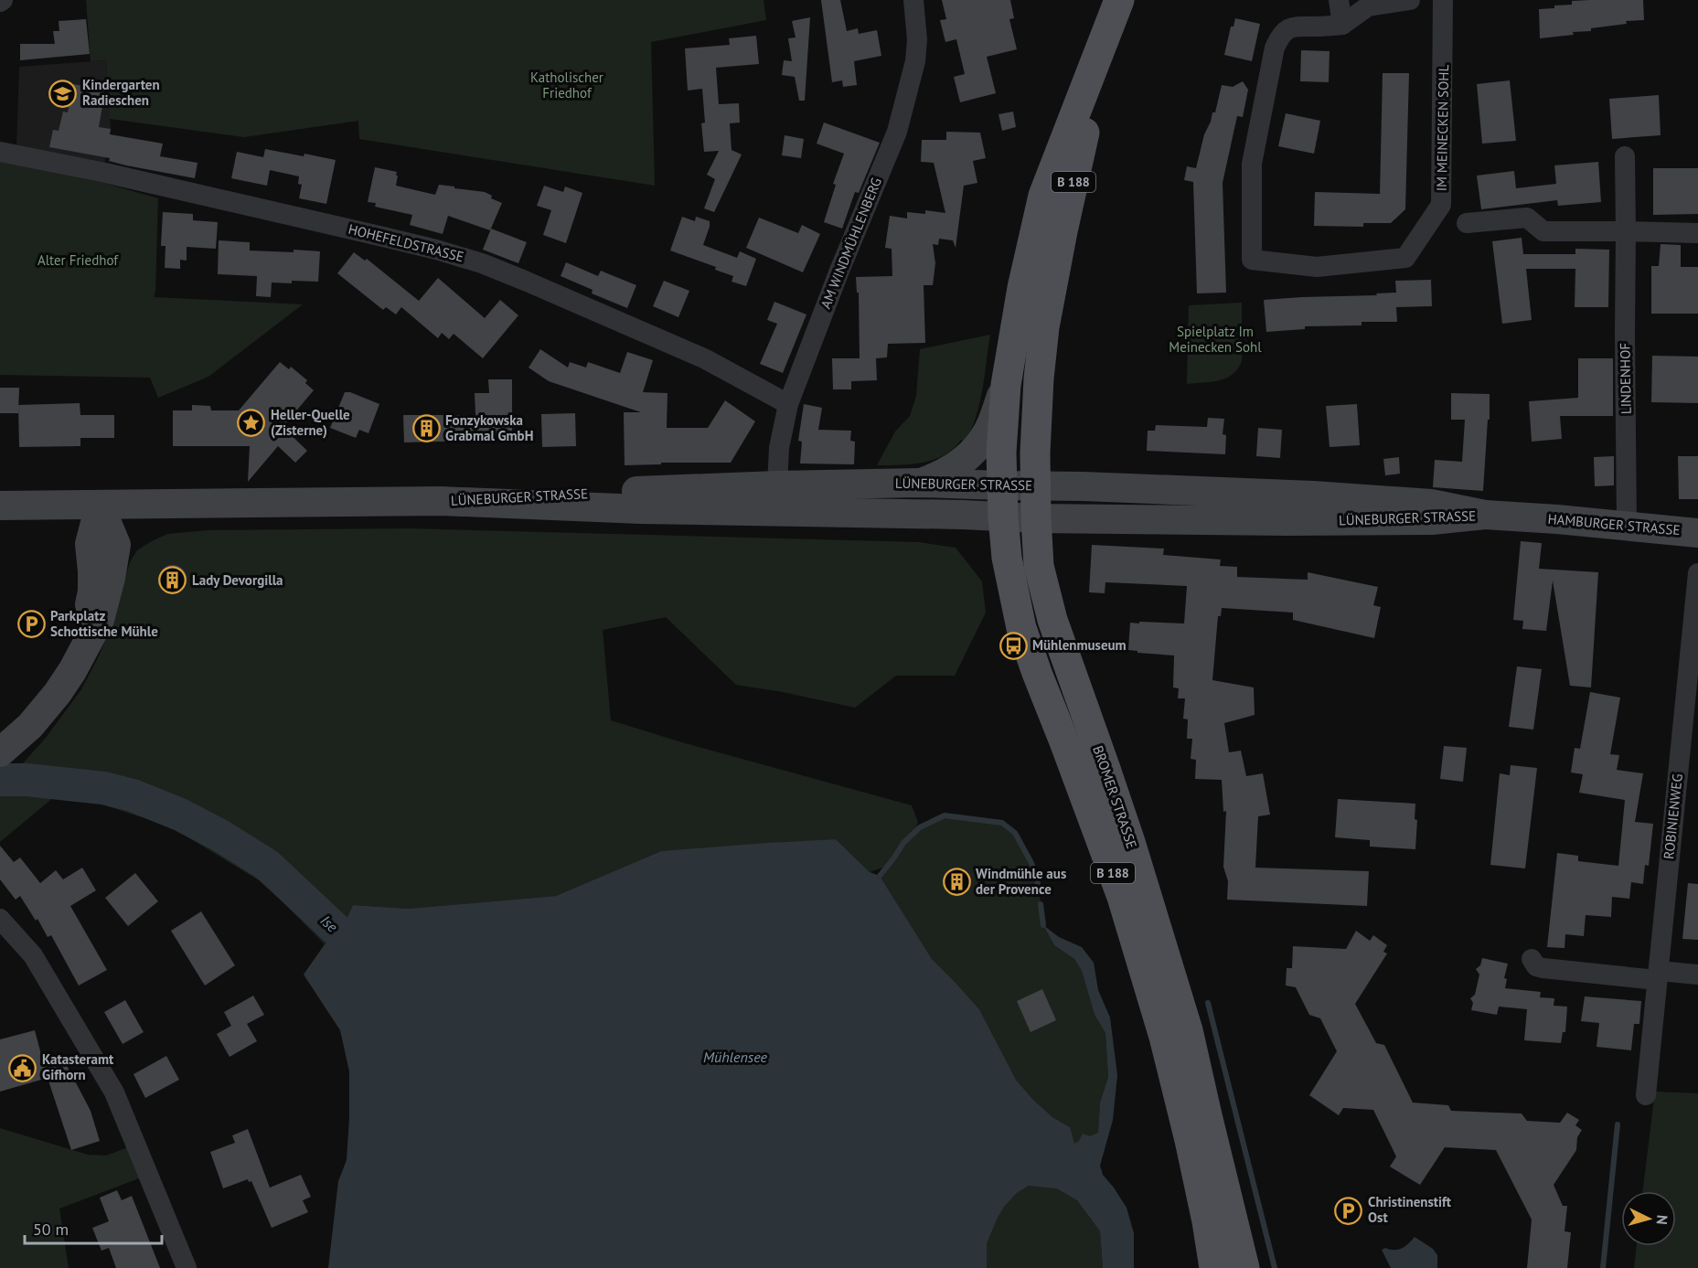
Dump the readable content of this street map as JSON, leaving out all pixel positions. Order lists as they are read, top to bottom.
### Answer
{
  "streets": {
    "main road": ["B 188", "BROMER STRASSE"],
    "street": [
      "IM MEINECKEN SOHL",
      "HOHEFELDSTRASSE",
      "AM WINDMÜHLENBERG",
      "LINDENHOF",
      "LÜNEBURGER STRASSE",
      "HAMBURGER STRASSE",
      "ROBINIENWEG"
    ]
  },
  "crossings": [
    ["B 188", "LÜNEBURGER STRASSE"],
    ["B 188", "BROMER STRASSE"],
    ["HOHEFELDSTRASSE", "AM WINDMÜHLENBERG"],
    ["AM WINDMÜHLENBERG", "LÜNEBURGER STRASSE"],
    ["LINDENHOF", "HAMBURGER STRASSE"],
    ["LÜNEBURGER STRASSE", "HAMBURGER STRASSE"],
    ["LÜNEBURGER STRASSE", "BROMER STRASSE"]
  ],
  "water": ["Ise", "Mühlensee"],
  "parks": ["Katholischer Friedhof", "Alter Friedhof", "Spielplatz Im Meinecken Sohl"],
  "places": {
    "school or university": ["Kindergarten Radieschen"],
    "place": ["Heller-Quelle (Zisterne)"],
    "building": ["Fonzykowska Grabmal GmbH", "Lady Devorgilla", "Windmühle aus der Provence"],
    "parking": ["Parkplatz Schottische Mühle", "Christinenstift Ost"],
    "bus stop": ["Mühlenmuseum"],
    "public building": ["Katasteramt Gifhorn"]
  },
  "scale_bar": "50 m",
  "north": "right"
}
